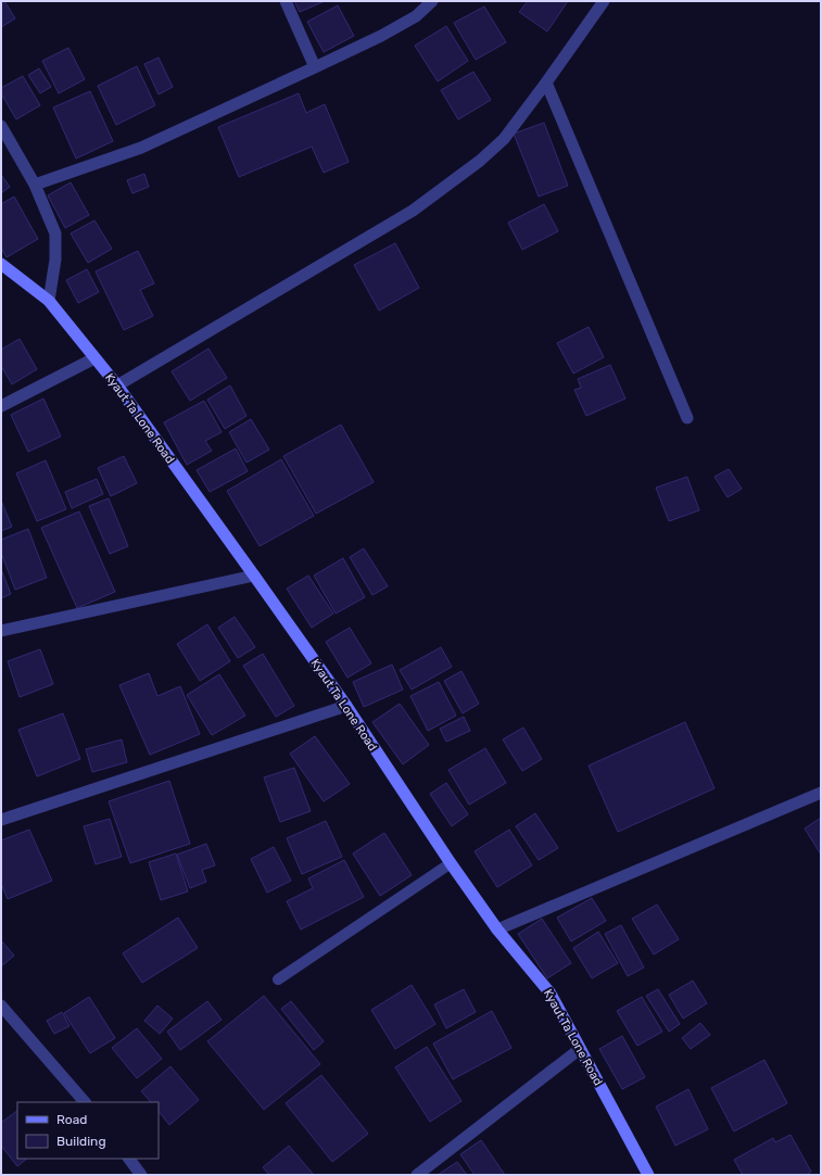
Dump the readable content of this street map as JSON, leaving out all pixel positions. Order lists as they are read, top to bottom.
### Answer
{
  "streets": {
    "main road": ["Kyaut Ta Lone Road"]
  },
  "legend": ["Road", "Building"]
}
